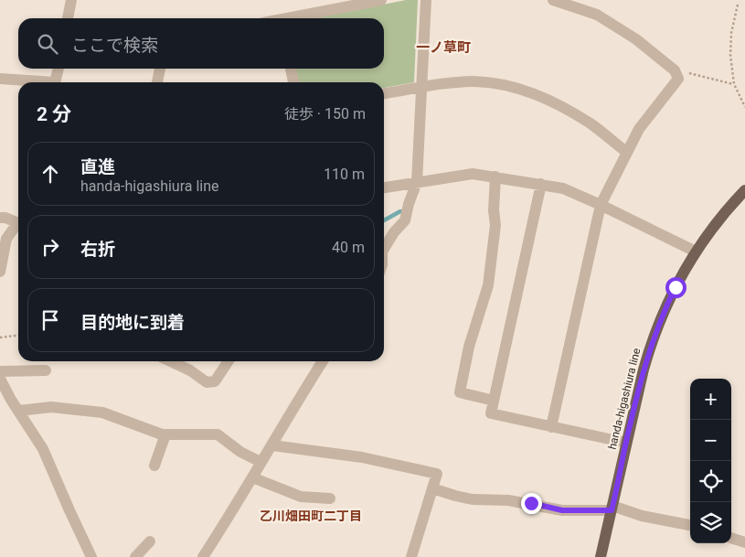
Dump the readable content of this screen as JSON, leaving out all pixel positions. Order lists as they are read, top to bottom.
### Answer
{
  "streets": {
    "main road": ["handa-higashiura line"]
  },
  "districts": ["一ノ草町", "乙川畑田町二丁目"],
  "page": {
    "search": "ここで検索",
    "heading": ["2 分", "徒歩 · 150 m"],
    "list": [
      ["直進", "handa-higashiura line", "110 m"],
      ["右折", "40 m"],
      "目的地に到着"
    ],
    "map_buttons": ["+", "−"]
  }
}
